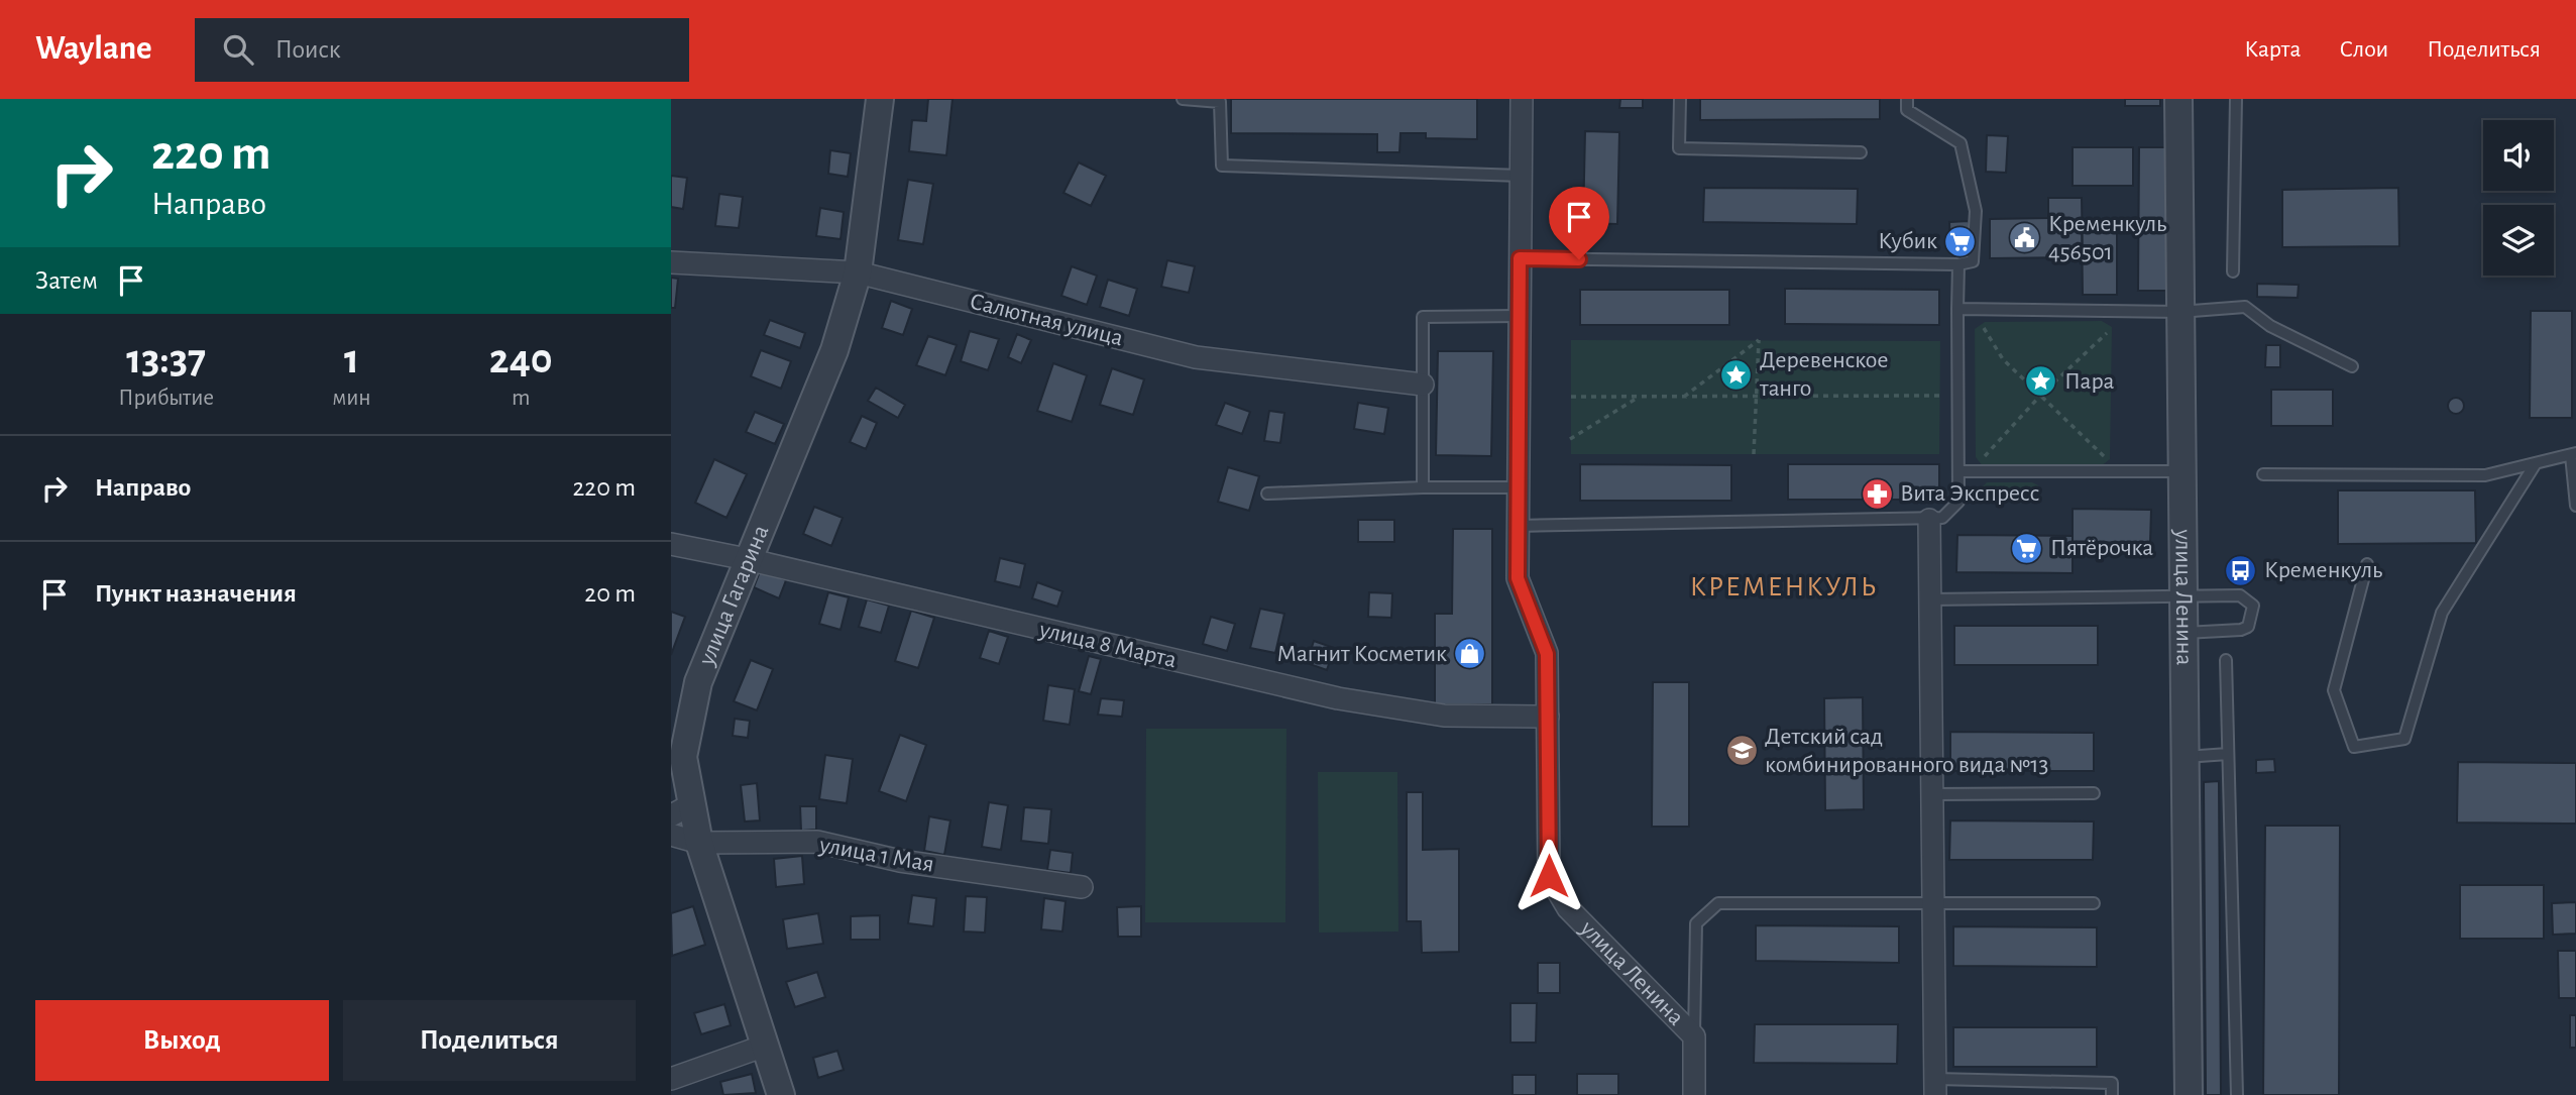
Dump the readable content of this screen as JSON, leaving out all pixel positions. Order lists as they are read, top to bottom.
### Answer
{
  "streets": {
    "street": [
      "Салютная улица",
      "улица Гагарина",
      "улица Ленина",
      "улица 8 Марта",
      "улица 1 Мая"
    ]
  },
  "crossings": [
    ["Салютная улица", "улица Гагарина"],
    ["улица Гагарина", "улица 8 Марта"],
    ["улица Гагарина", "улица 1 Мая"],
    ["улица Ленина", "улица 8 Марта"]
  ],
  "districts": ["КРЕМЕНКУЛЬ"],
  "places": {
    "public building": ["Кременкуль 456501"],
    "supermarket": ["Кубик", "Пятёрочка"],
    "place": ["Деревенское танго", "Пара"],
    "pharmacy": ["Вита Экспресс"],
    "bus stop": ["Кременкуль"],
    "shop": ["Магнит Косметик"],
    "school or university": ["Детский сад комбинированного вида №13"]
  },
  "page": {
    "header": "Waylane",
    "search": "Поиск",
    "nav": ["Карта", "Слои", "Поделиться"],
    "turn": ["220 m", "Направо"],
    "then": "Затем",
    "eta": [
      "13:37",
      "Прибытие",
      "1",
      "мин",
      "240",
      "m"
    ],
    "list": [
      {
        "name": "Направо",
        "value": "220 m"
      },
      {
        "name": "Пункт назначения",
        "value": "20 m"
      }
    ],
    "buttons": ["Выход", "Поделиться"]
  }
}
